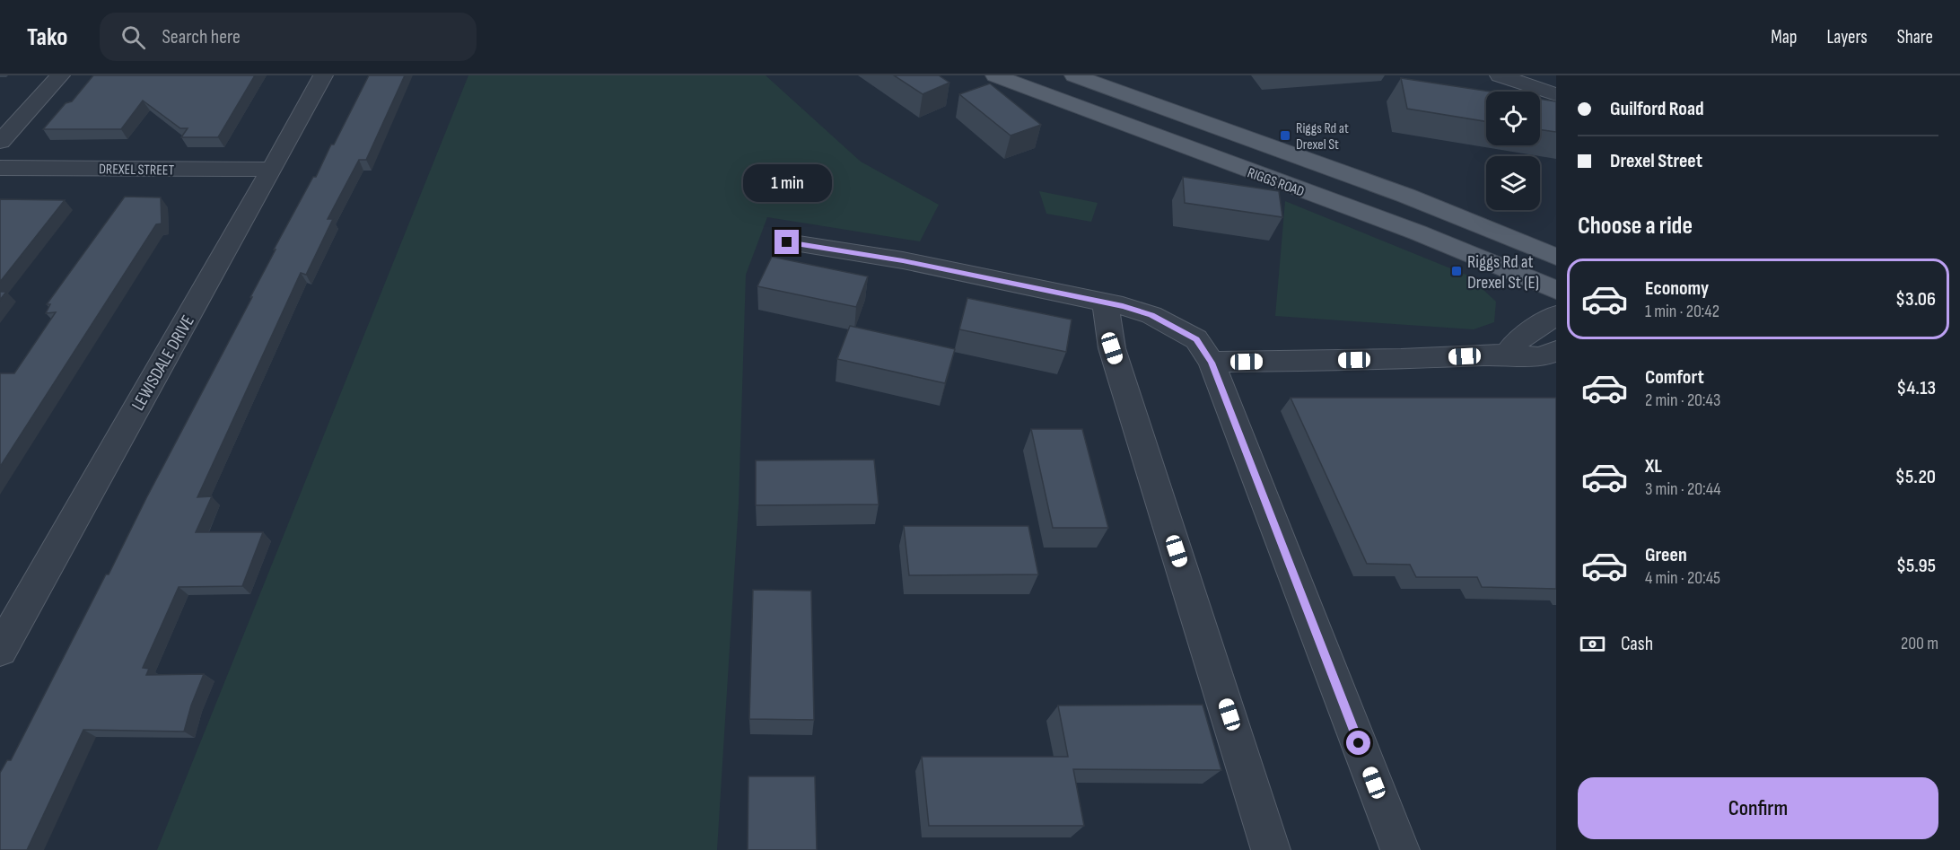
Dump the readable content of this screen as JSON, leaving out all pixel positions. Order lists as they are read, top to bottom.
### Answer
{
  "streets": {
    "main road": ["RIGGS ROAD"],
    "street": ["DREXEL STREET", "LEWISDALE DRIVE"]
  },
  "crossings": [
    ["DREXEL STREET", "LEWISDALE DRIVE"]
  ],
  "places": {
    "transit": ["Riggs Rd at Drexel St", "Riggs Rd at Drexel St (E)"]
  },
  "page": {
    "header": "Tako",
    "search": "Search here",
    "nav": ["Map", "Layers", "Share"],
    "banner": ["Guilford Road", "Drexel Street"],
    "bubble": "1 min",
    "heading": "Choose a ride",
    "list": [
      {
        "name": "Economy",
        "note": "1 min · 20:42",
        "value": "$3.06"
      },
      {
        "name": "Comfort",
        "note": "2 min · 20:43",
        "value": "$4.13"
      },
      {
        "name": "XL",
        "note": "3 min · 20:44",
        "value": "$5.20"
      },
      {
        "name": "Green",
        "note": "4 min · 20:45",
        "value": "$5.95"
      }
    ],
    "pay": ["Cash", "200 m"],
    "buttons": "Confirm"
  }
}
